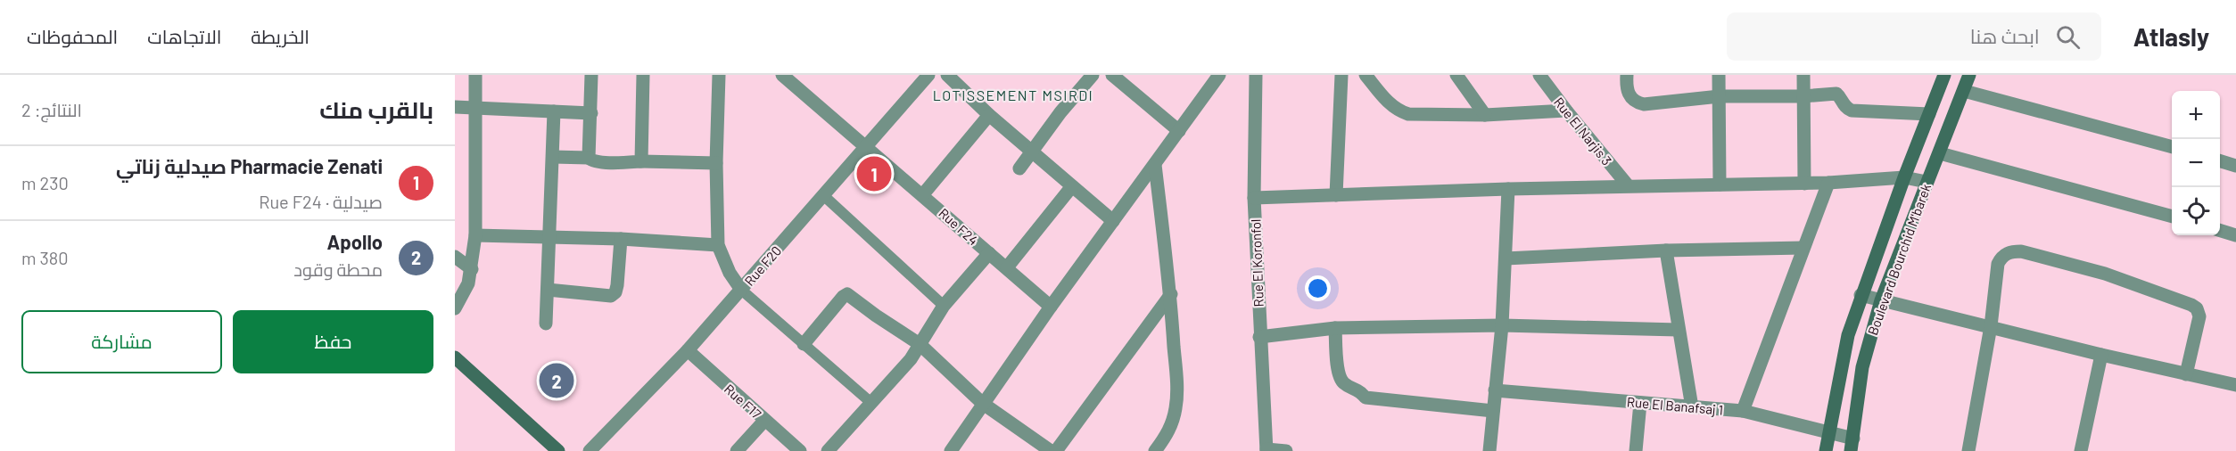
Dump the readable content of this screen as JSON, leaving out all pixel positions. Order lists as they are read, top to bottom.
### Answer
{
  "streets": {
    "main road": ["Boulevard Bourchid M'barek"],
    "street": [
      "Rue El Narjis 3",
      "Rue F24",
      "Rue El Koronfol",
      "Rue F20",
      "Rue F17",
      "Rue El Banafsaj 1"
    ]
  },
  "crossings": [
    ["Rue F24", "Rue F20"],
    ["Boulevard Bourchid M'barek", "Rue El Banafsaj 1"],
    ["Rue F20", "Rue F17"]
  ],
  "districts": ["LOTISSEMENT MSIRDI"],
  "page": {
    "header": "Atlasly",
    "search": "ابحث هنا",
    "nav": ["الخريطة", "الاتجاهات", "المحفوظات"],
    "heading": ["بالقرب منك", "النتائج: 2"],
    "map_buttons": ["+", "−"],
    "list": [
      {
        "mark": "1",
        "name": "Pharmacie Zenati صيدلية زناتي",
        "note": "صيدلية · Rue F24",
        "value": "230 m"
      },
      {
        "mark": "2",
        "name": "Apollo",
        "note": "محطة وقود",
        "value": "380 m"
      }
    ],
    "pins": ["1", "2"],
    "buttons": ["حفظ", "مشاركة"]
  }
}
